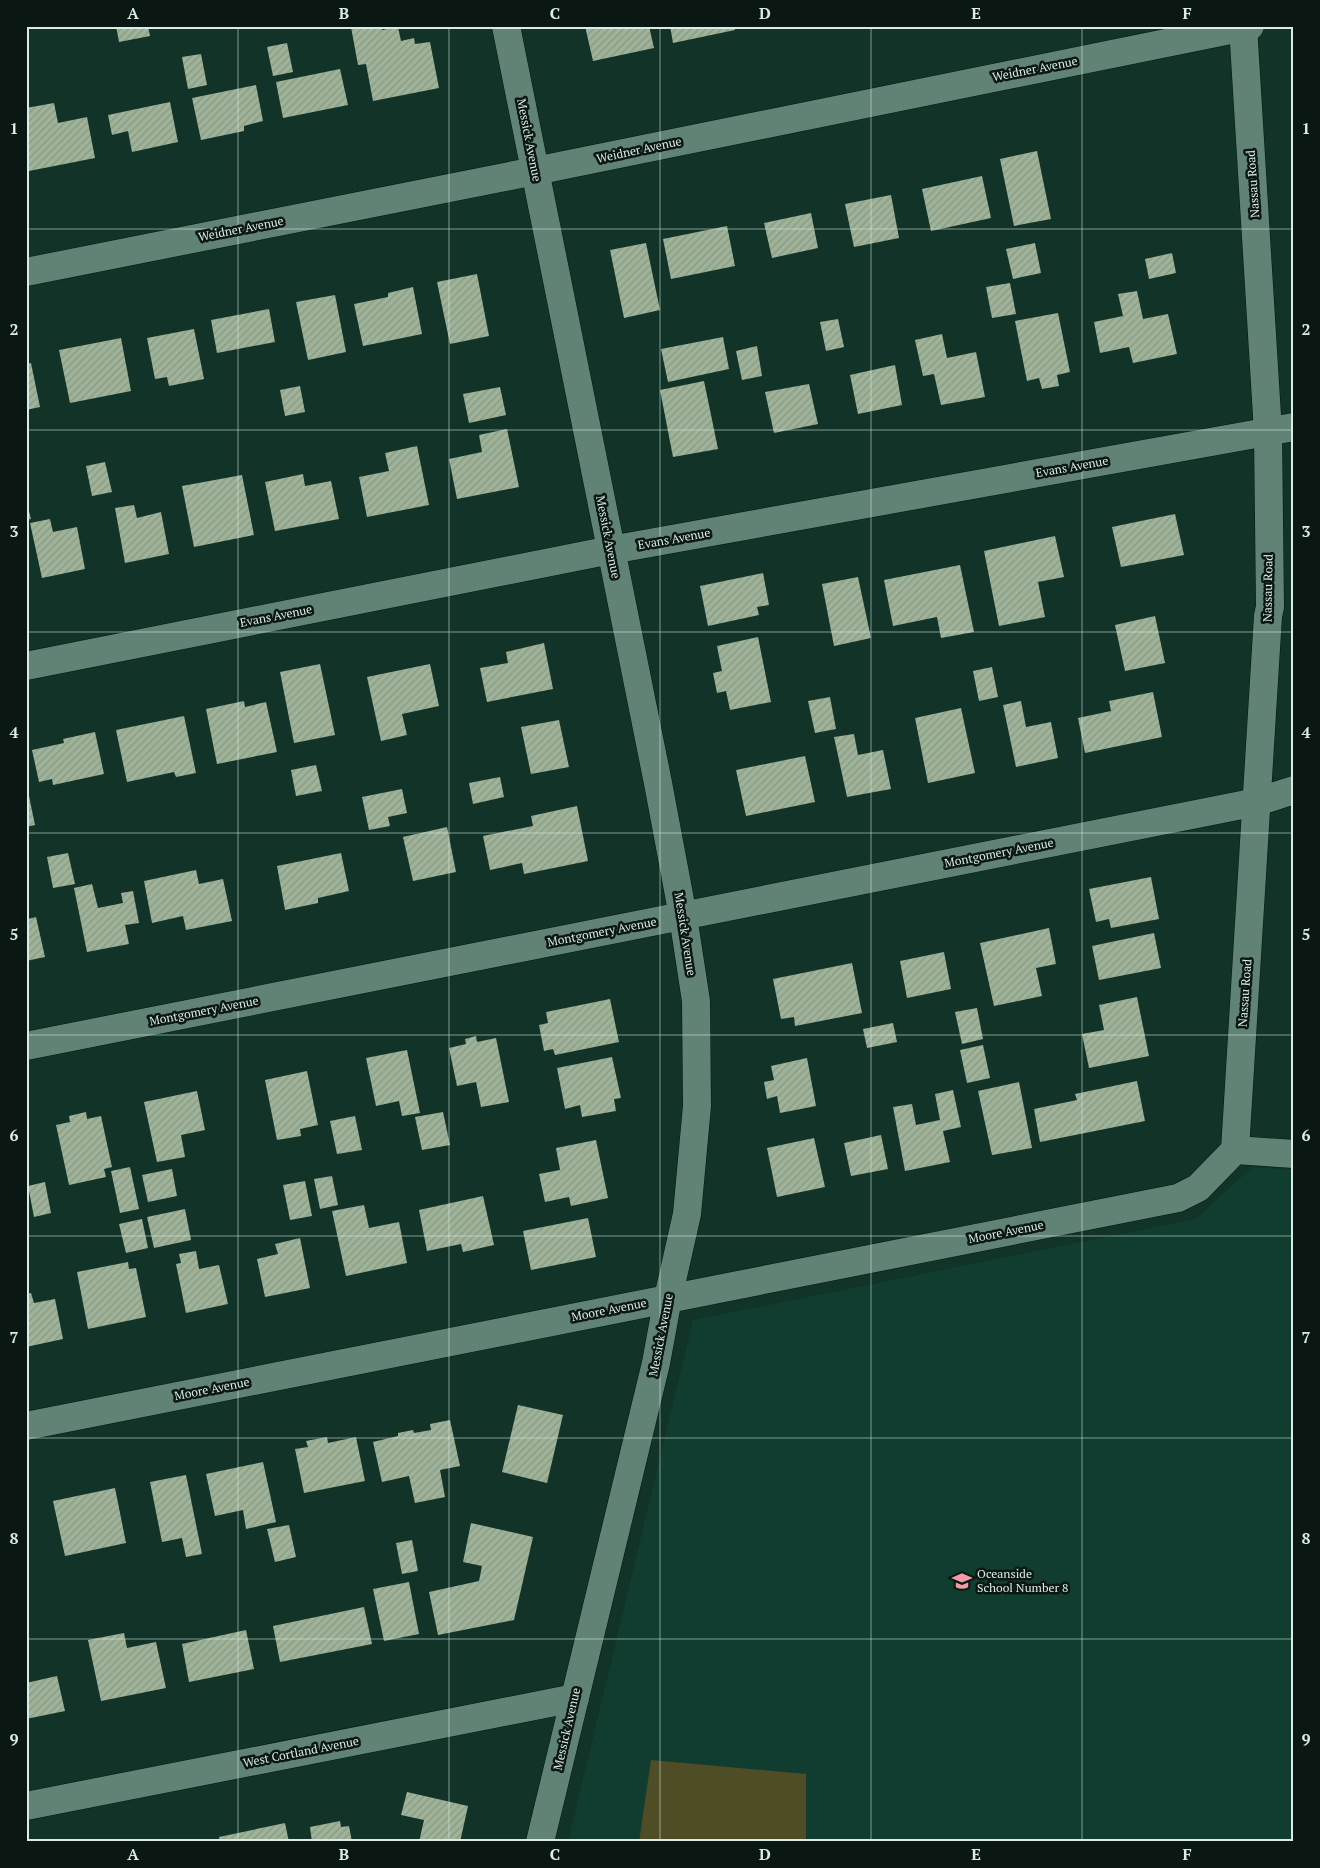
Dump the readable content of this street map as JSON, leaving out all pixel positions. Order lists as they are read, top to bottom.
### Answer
{
  "streets": {
    "street": [
      "Weidner Avenue",
      "Messick Avenue",
      "Nassau Road",
      "Evans Avenue",
      "Montgomery Avenue",
      "Moore Avenue",
      "West Cortland Avenue"
    ]
  },
  "crossings": [
    ["Weidner Avenue", "Messick Avenue"],
    ["Weidner Avenue", "Nassau Road"],
    ["Messick Avenue", "Evans Avenue"],
    ["Messick Avenue", "Montgomery Avenue"],
    ["Messick Avenue", "Moore Avenue"],
    ["Messick Avenue", "West Cortland Avenue"],
    ["Nassau Road", "Evans Avenue"],
    ["Nassau Road", "Montgomery Avenue"],
    ["Nassau Road", "Moore Avenue"]
  ],
  "places": {
    "school or university": ["Oceanside School Number 8"]
  },
  "grid": {
    "columns": [
      "A",
      "B",
      "C",
      "D",
      "E",
      "F"
    ],
    "rows": [
      "1",
      "2",
      "3",
      "4",
      "5",
      "6",
      "7",
      "8",
      "9"
    ]
  }
}
